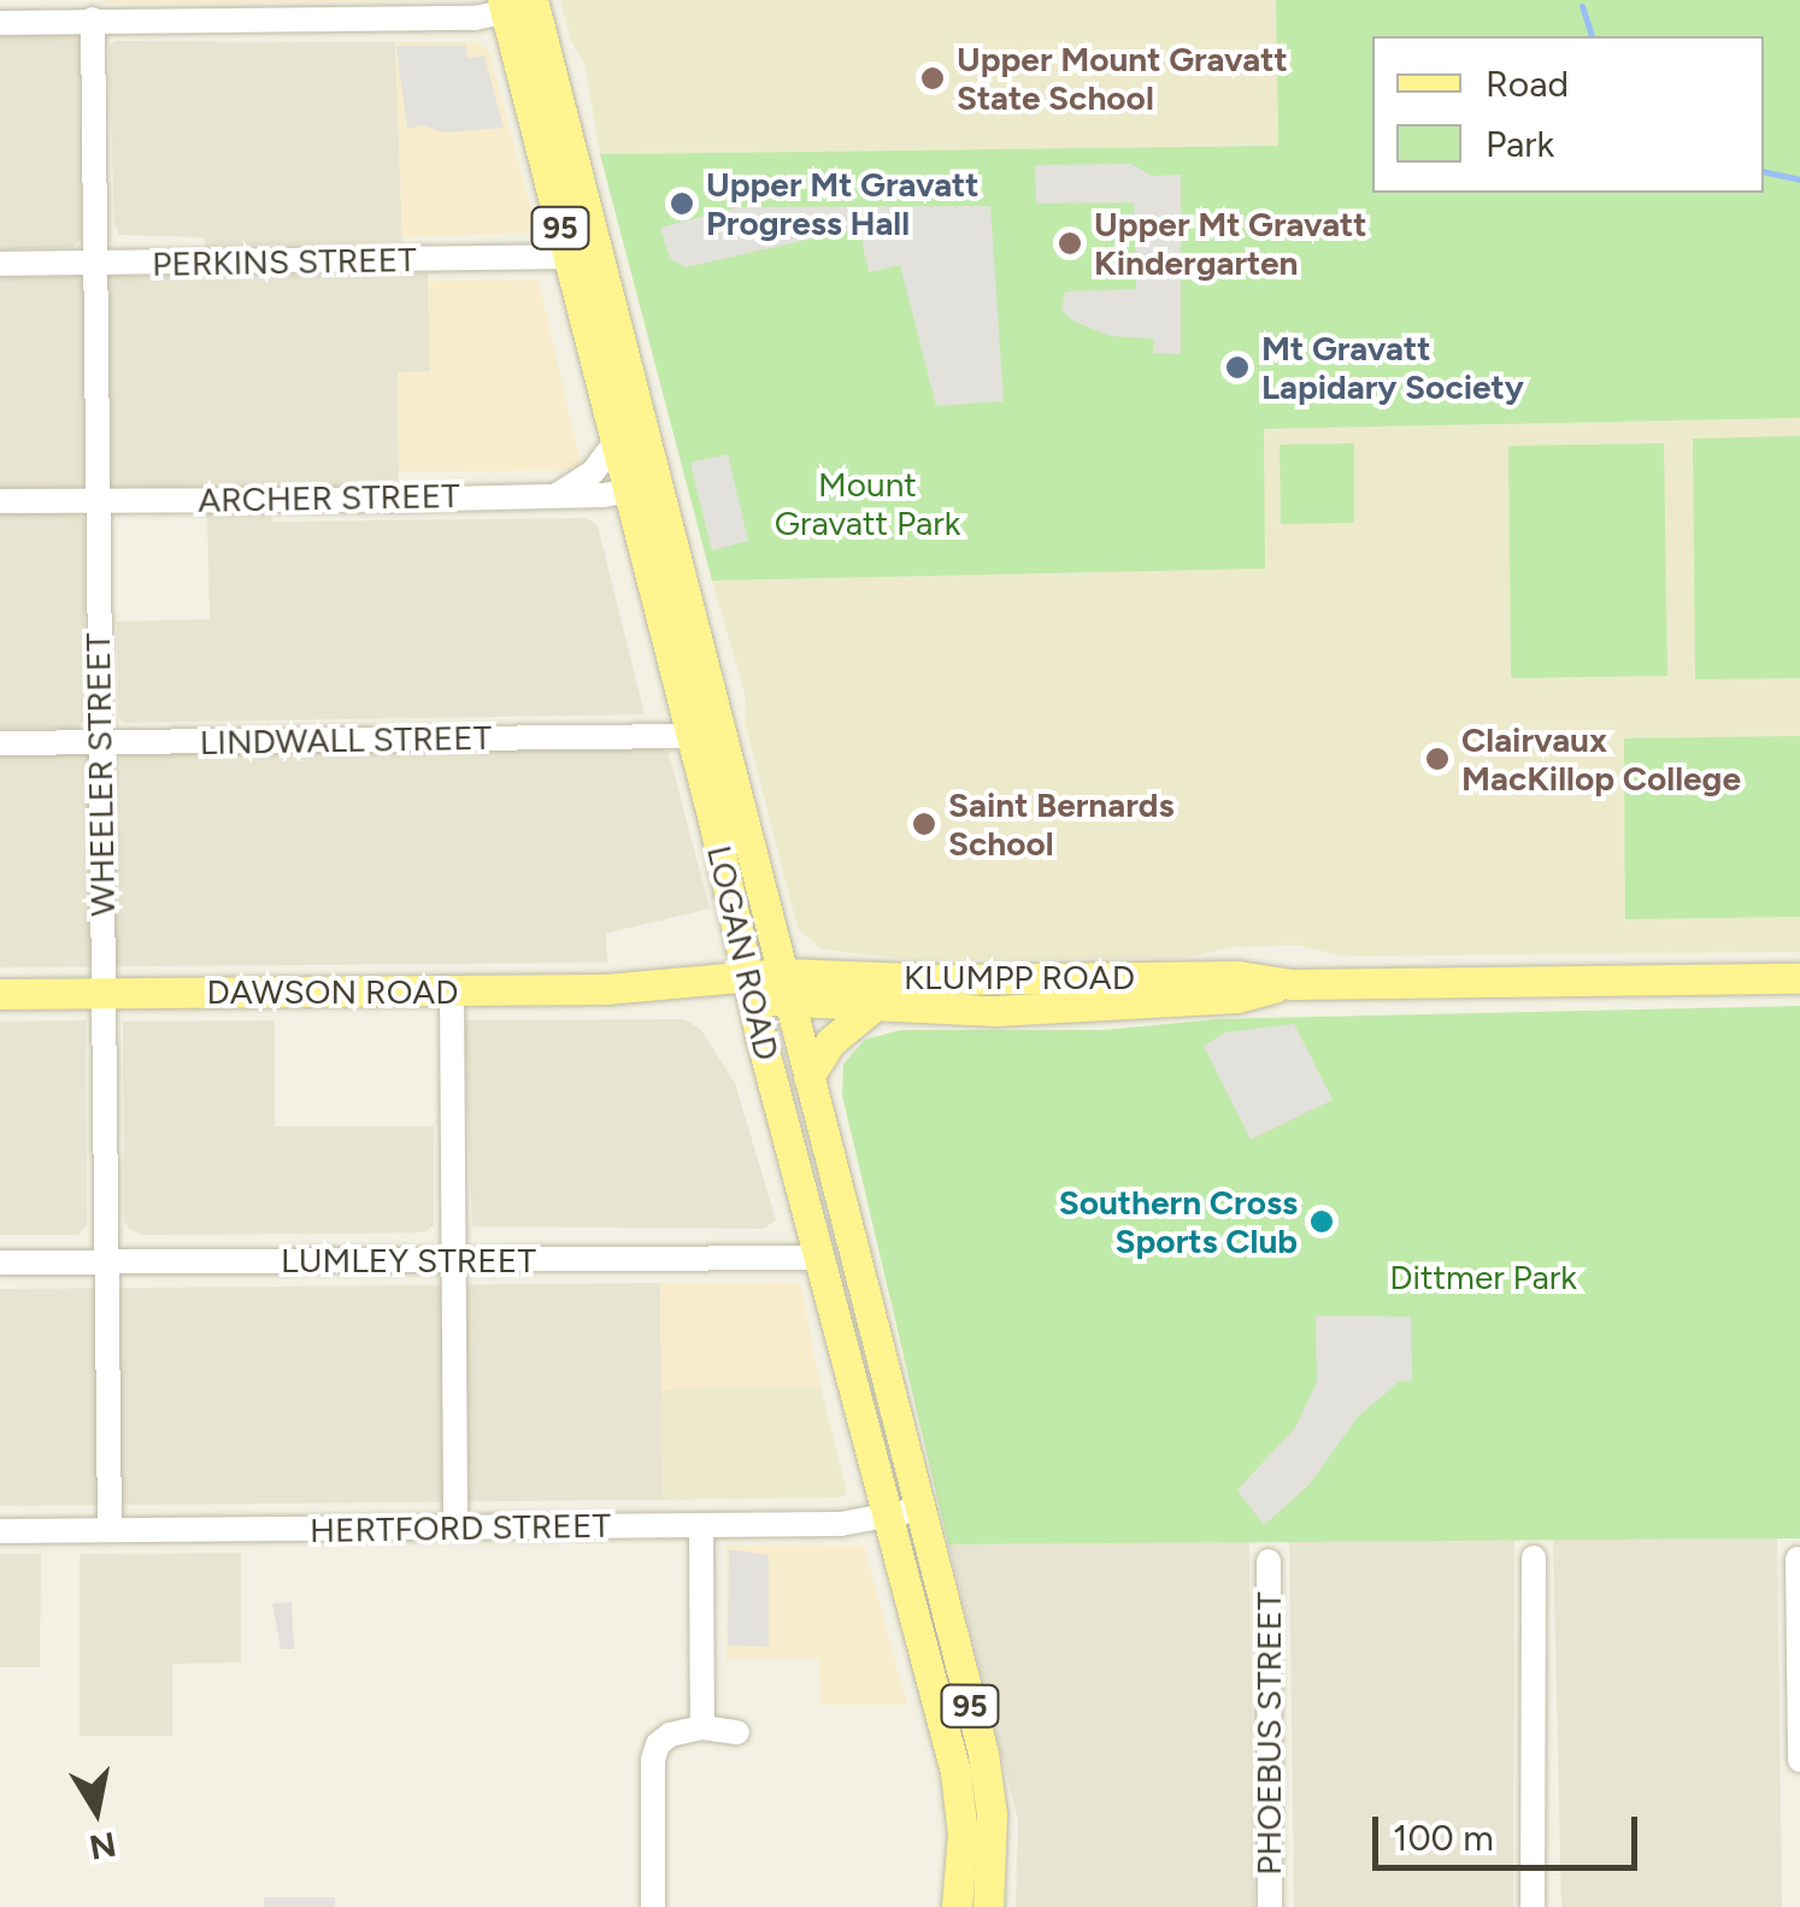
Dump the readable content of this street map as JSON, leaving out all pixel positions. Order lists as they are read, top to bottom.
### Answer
{
  "streets": {
    "main road": [
      "95",
      "LOGAN ROAD",
      "KLUMPP ROAD",
      "DAWSON ROAD"
    ],
    "street": [
      "PERKINS STREET",
      "ARCHER STREET",
      "LINDWALL STREET",
      "WHEELER STREET",
      "LUMLEY STREET",
      "HERTFORD STREET",
      "PHOEBUS STREET"
    ]
  },
  "crossings": [
    ["PERKINS STREET", "WHEELER STREET"],
    ["PERKINS STREET", "LOGAN ROAD"],
    ["ARCHER STREET", "WHEELER STREET"],
    ["ARCHER STREET", "LOGAN ROAD"],
    ["LINDWALL STREET", "WHEELER STREET"],
    ["LINDWALL STREET", "LOGAN ROAD"],
    ["WHEELER STREET", "DAWSON ROAD"],
    ["WHEELER STREET", "LUMLEY STREET"],
    ["WHEELER STREET", "HERTFORD STREET"],
    ["LOGAN ROAD", "KLUMPP ROAD"],
    ["LOGAN ROAD", "DAWSON ROAD"],
    ["LOGAN ROAD", "LUMLEY STREET"],
    ["LOGAN ROAD", "HERTFORD STREET"],
    ["KLUMPP ROAD", "DAWSON ROAD"]
  ],
  "parks": ["Mount Gravatt Park", "Dittmer Park"],
  "places": [
    "Upper Mount Gravatt State School",
    "Upper Mt Gravatt Progress Hall",
    "Upper Mt Gravatt Kindergarten",
    "Mt Gravatt Lapidary Society",
    "Clairvaux MacKillop College",
    "Saint Bernards School",
    "Southern Cross Sports Club"
  ],
  "legend": ["Road", "Park"],
  "scale_bar": "100 m",
  "north": "bottom"
}
